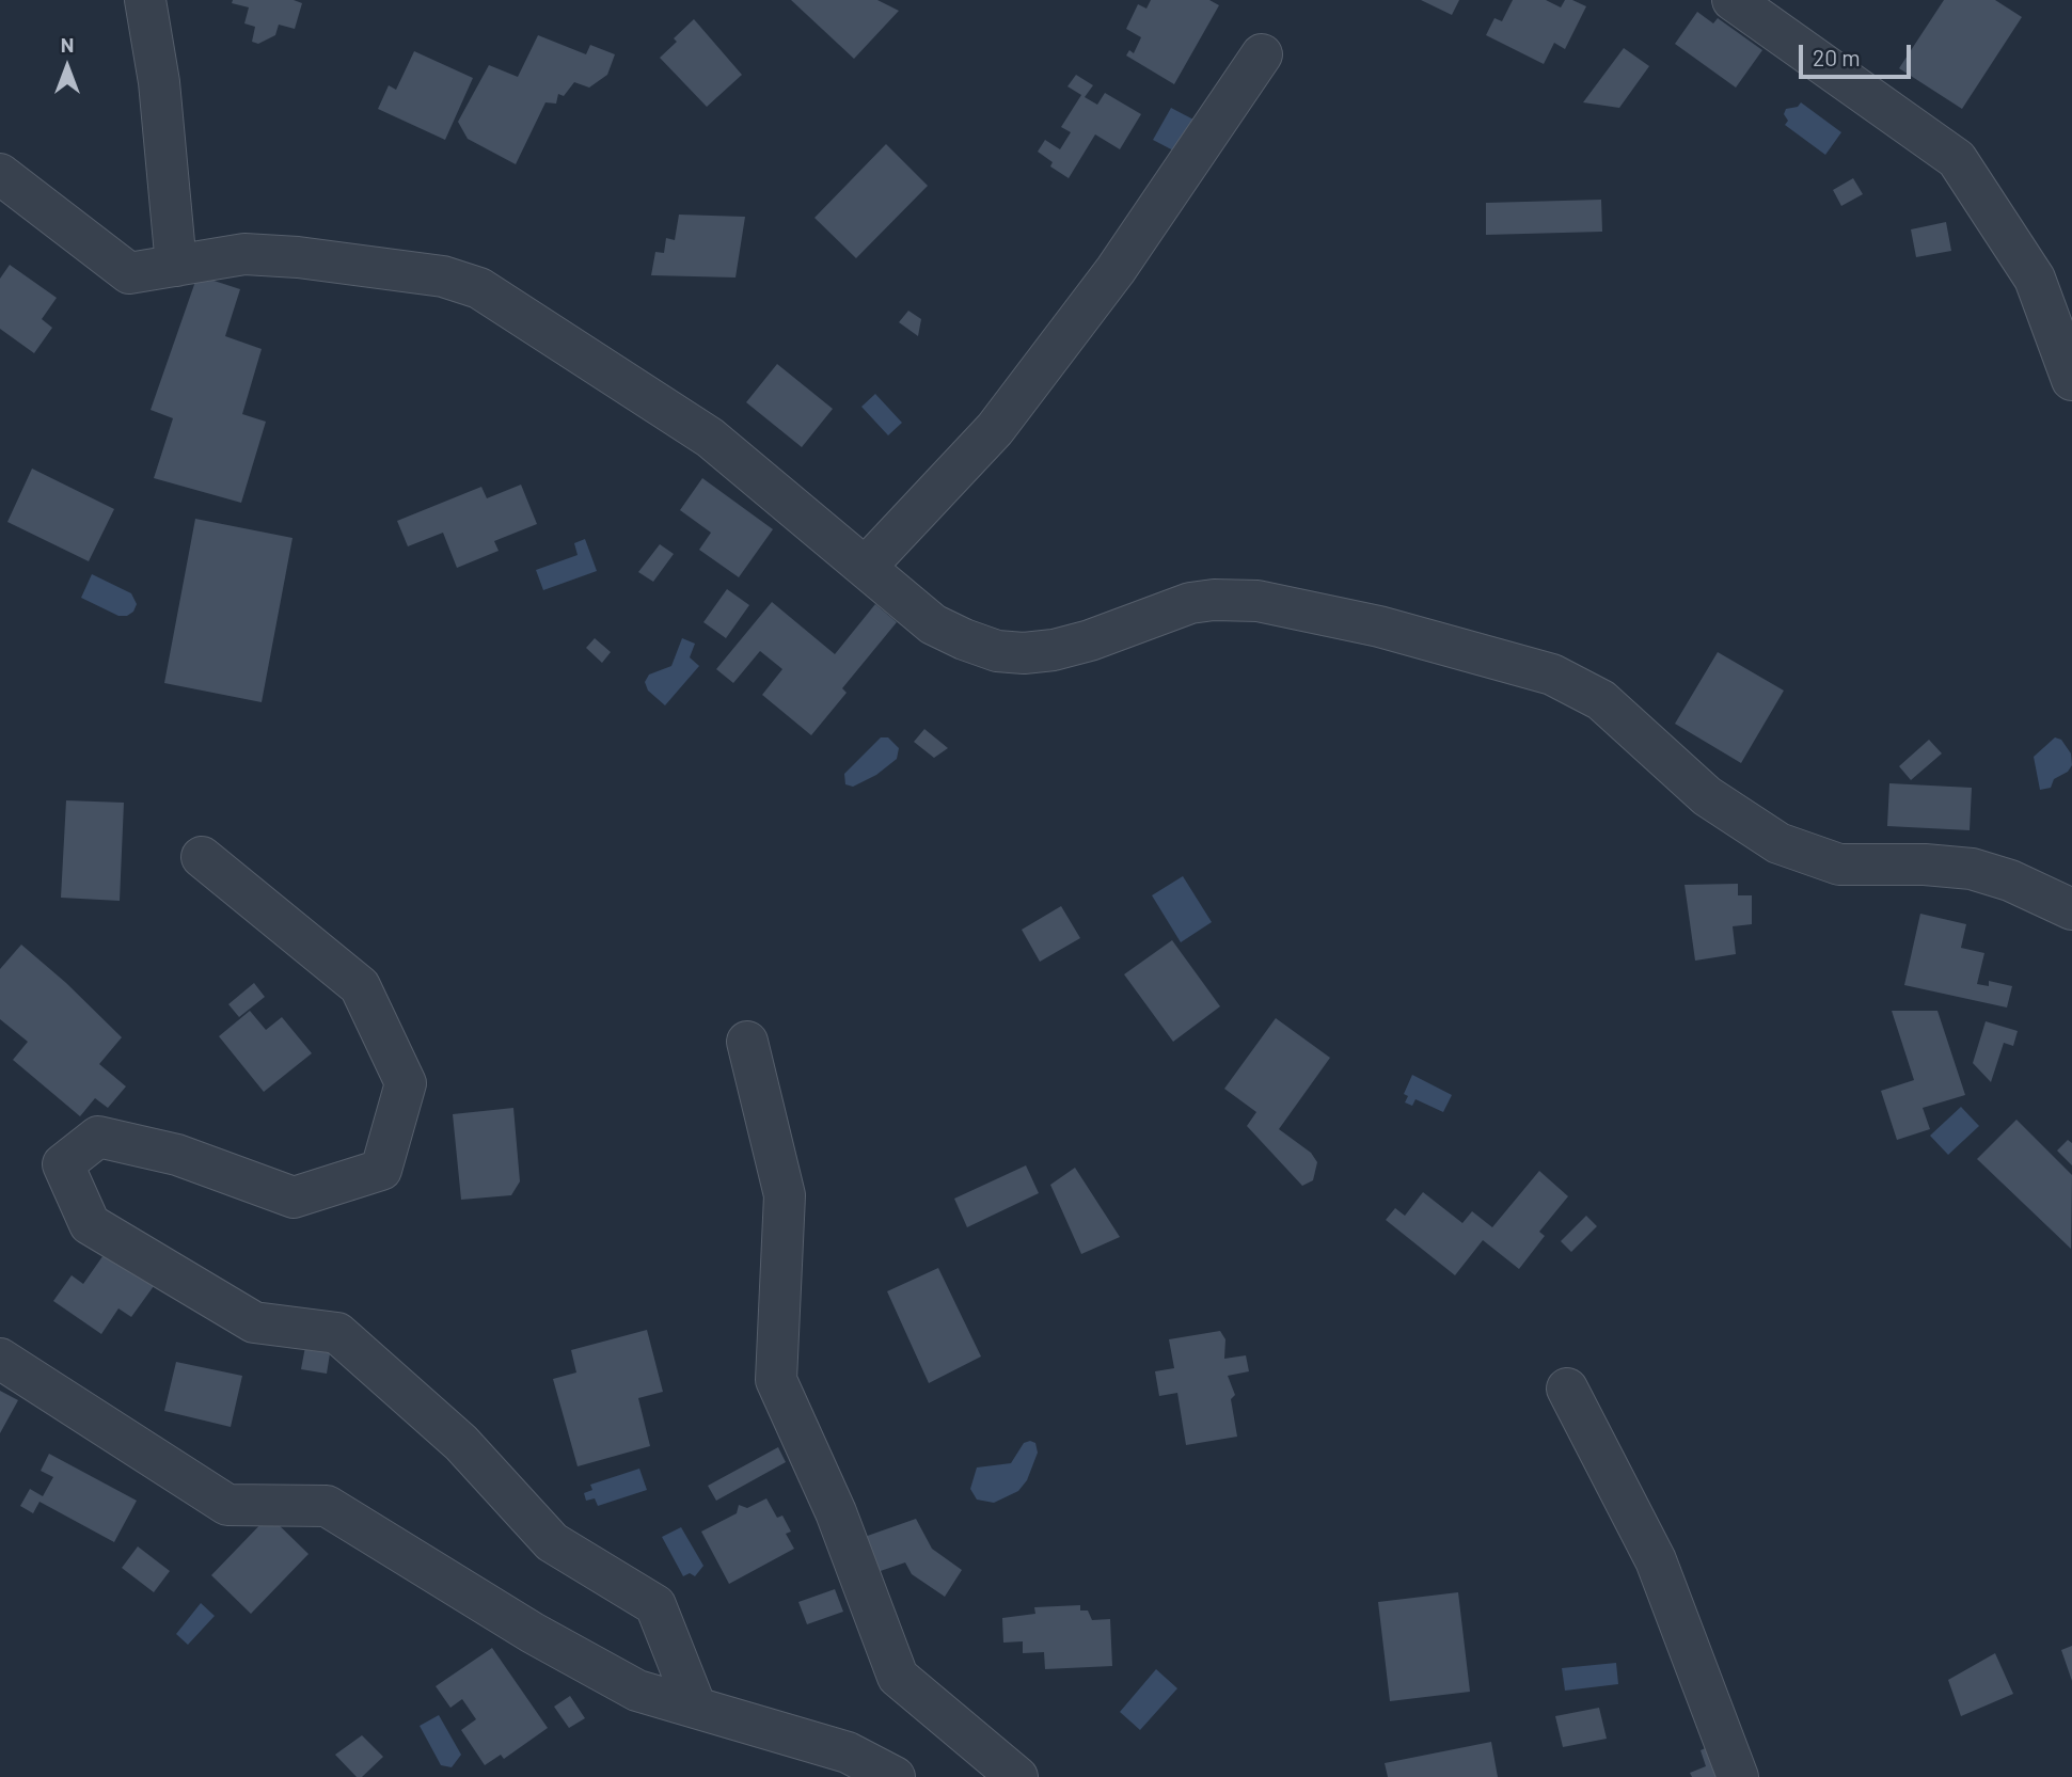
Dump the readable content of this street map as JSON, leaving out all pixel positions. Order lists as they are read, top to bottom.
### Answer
{
  "scale_bar": "20 m",
  "north": "top"
}
